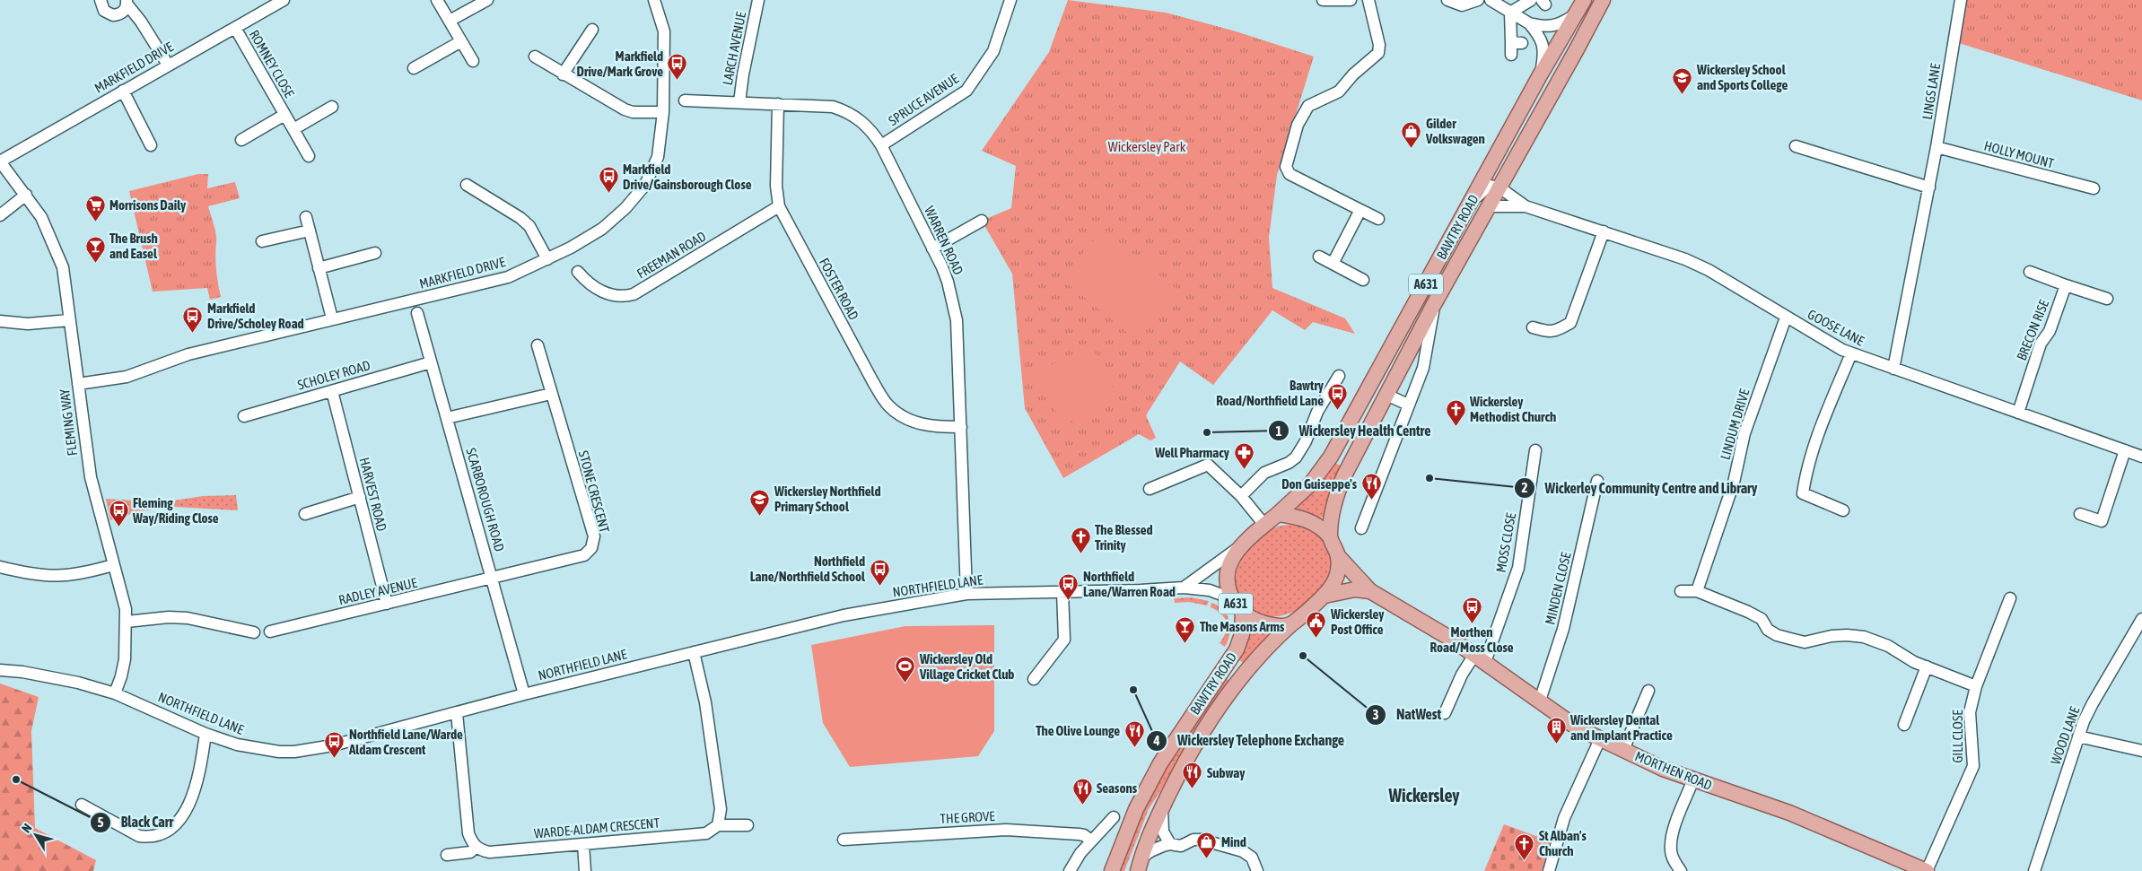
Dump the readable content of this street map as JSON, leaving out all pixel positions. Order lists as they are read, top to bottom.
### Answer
{
  "streets": {
    "main road": ["BAWTRY ROAD", "A631", "MORTHEN ROAD"],
    "street": [
      "LARCH AVENUE",
      "ROMNEY CLOSE",
      "MARKFIELD DRIVE",
      "LINGS LANE",
      "SPRUCE AVENUE",
      "HOLLY MOUNT",
      "WARREN ROAD",
      "FREEMAN ROAD",
      "FOSTER ROAD",
      "GOOSE LANE",
      "BRECON RISE",
      "SCHOLEY ROAD",
      "FLEMING WAY",
      "LINDUM DRIVE",
      "STONE CRESCENT",
      "HARVEST ROAD",
      "SCARBOROUGH ROAD",
      "MOSS CLOSE",
      "NORTHFIELD LANE",
      "MINDEN CLOSE",
      "RADLEY AVENUE",
      "WOOD LANE",
      "GILL CLOSE",
      "THE GROVE",
      "WARDE-ALDAM CRESCENT"
    ]
  },
  "crossings": [
    ["LARCH AVENUE", "WARREN ROAD"],
    ["ROMNEY CLOSE", "MARKFIELD DRIVE"],
    ["MARKFIELD DRIVE", "FLEMING WAY"],
    ["LINGS LANE", "HOLLY MOUNT"],
    ["LINGS LANE", "GOOSE LANE"],
    ["SPRUCE AVENUE", "WARREN ROAD"],
    ["BAWTRY ROAD", "A631"],
    ["BAWTRY ROAD", "GOOSE LANE"],
    ["BAWTRY ROAD", "NORTHFIELD LANE"],
    ["BAWTRY ROAD", "MORTHEN ROAD"],
    ["WARREN ROAD", "FOSTER ROAD"],
    ["WARREN ROAD", "NORTHFIELD LANE"],
    ["FREEMAN ROAD", "FOSTER ROAD"],
    ["A631", "NORTHFIELD LANE"],
    ["A631", "MORTHEN ROAD"],
    ["GOOSE LANE", "BRECON RISE"],
    ["GOOSE LANE", "LINDUM DRIVE"],
    ["SCHOLEY ROAD", "HARVEST ROAD"],
    ["SCHOLEY ROAD", "SCARBOROUGH ROAD"],
    ["FLEMING WAY", "NORTHFIELD LANE"],
    ["STONE CRESCENT", "SCARBOROUGH ROAD"],
    ["STONE CRESCENT", "RADLEY AVENUE"],
    ["HARVEST ROAD", "RADLEY AVENUE"],
    ["SCARBOROUGH ROAD", "NORTHFIELD LANE"],
    ["SCARBOROUGH ROAD", "RADLEY AVENUE"],
    ["MOSS CLOSE", "MORTHEN ROAD"],
    ["NORTHFIELD LANE", "MORTHEN ROAD"],
    ["MINDEN CLOSE", "MORTHEN ROAD"],
    ["GILL CLOSE", "MORTHEN ROAD"]
  ],
  "districts": ["Wickersley"],
  "parks": ["Wickersley Park"],
  "places": {
    "bus stop": [
      "Markfield Drive/Mark Grove",
      "Markfield Drive/Gainsborough Close",
      "Markfield Drive/Scholey Road",
      "Bawtry Road/Northfield Lane",
      "Fleming Way/Riding Close",
      "Northfield Lane/Northfield School",
      "Northfield Lane/Warren Road",
      "Morthen Road/Moss Close",
      "Northfield Lane/Warde Aldam Crescent"
    ],
    "school or university": ["Wickersley School and Sports College", "Wickersley Northfield Primary School"],
    "shop": ["Gilder Volkswagen", "Mind"],
    "supermarket": ["Morrisons Daily"],
    "bar": ["The Brush and Easel", "The Masons Arms"],
    "church": ["Wickersley Methodist Church", "The Blessed Trinity", "St Alban's Church"],
    "other": [
      "Wickersley Health Centre",
      "Wickerley Community Centre and Library",
      "NatWest",
      "Wickersley Telephone Exchange",
      "Black Carr"
    ],
    "pharmacy": ["Well Pharmacy"],
    "restaurant": [
      "Don Guiseppe's",
      "The Olive Lounge",
      "Subway",
      "Seasons"
    ],
    "public building": ["Wickersley Post Office"],
    "sports": ["Wickersley Old Village Cricket Club"],
    "building": ["Wickersley Dental and Implant Practice"]
  },
  "north": "top left"
}
